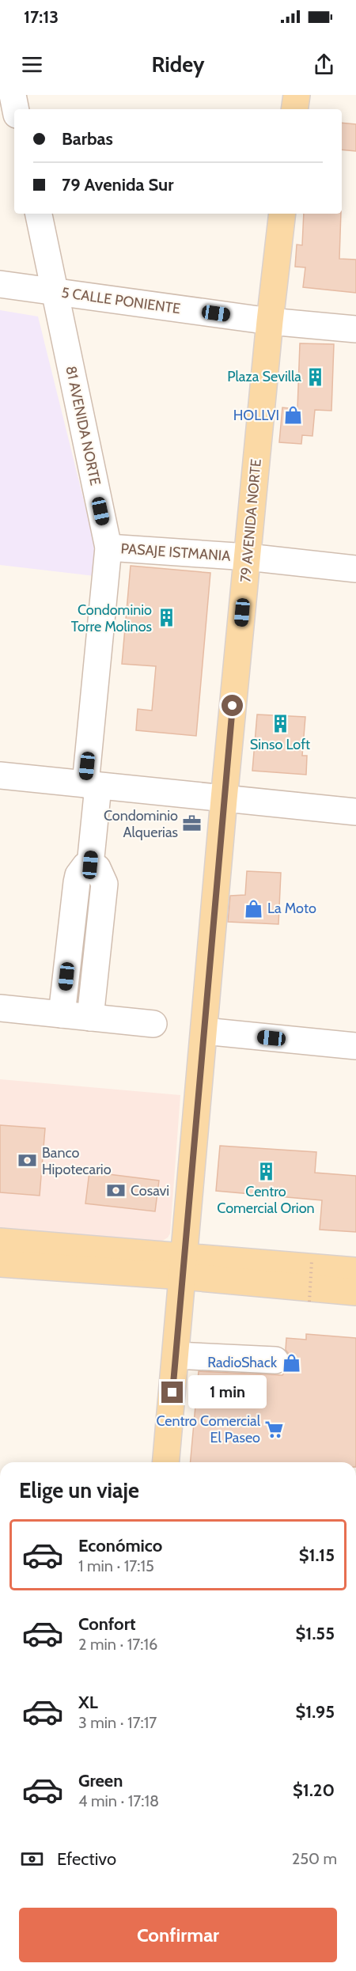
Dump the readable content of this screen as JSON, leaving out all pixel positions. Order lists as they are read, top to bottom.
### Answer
{
  "streets": {
    "main road": ["79 AVENIDA NORTE"],
    "street": ["5 CALLE PONIENTE", "81 AVENIDA NORTE", "PASAJE ISTMANIA"]
  },
  "crossings": [
    ["5 CALLE PONIENTE", "81 AVENIDA NORTE"],
    ["5 CALLE PONIENTE", "79 AVENIDA NORTE"],
    ["81 AVENIDA NORTE", "PASAJE ISTMANIA"],
    ["79 AVENIDA NORTE", "PASAJE ISTMANIA"]
  ],
  "places": {
    "building": [
      "Plaza Sevilla",
      "Condominio Torre Molinos",
      "Sinso Loft",
      "Centro Comercial Orion"
    ],
    "shop": ["HOLLVI", "La Moto", "RadioShack"],
    "office": ["Condominio Alquerias"],
    "bank": ["Banco Hipotecario", "Cosavi"],
    "supermarket": ["Centro Comercial El Paseo"]
  },
  "page": {
    "status": "17:13",
    "header": "Ridey",
    "banner": ["Barbas", "79 Avenida Sur"],
    "bubble": "1 min",
    "heading": "Elige un viaje",
    "list": [
      {
        "name": "Económico",
        "note": "1 min · 17:15",
        "value": "$1.15"
      },
      {
        "name": "Confort",
        "note": "2 min · 17:16",
        "value": "$1.55"
      },
      {
        "name": "XL",
        "note": "3 min · 17:17",
        "value": "$1.95"
      },
      {
        "name": "Green",
        "note": "4 min · 17:18",
        "value": "$1.20"
      }
    ],
    "pay": ["Efectivo", "250 m"],
    "buttons": "Confirmar"
  }
}
